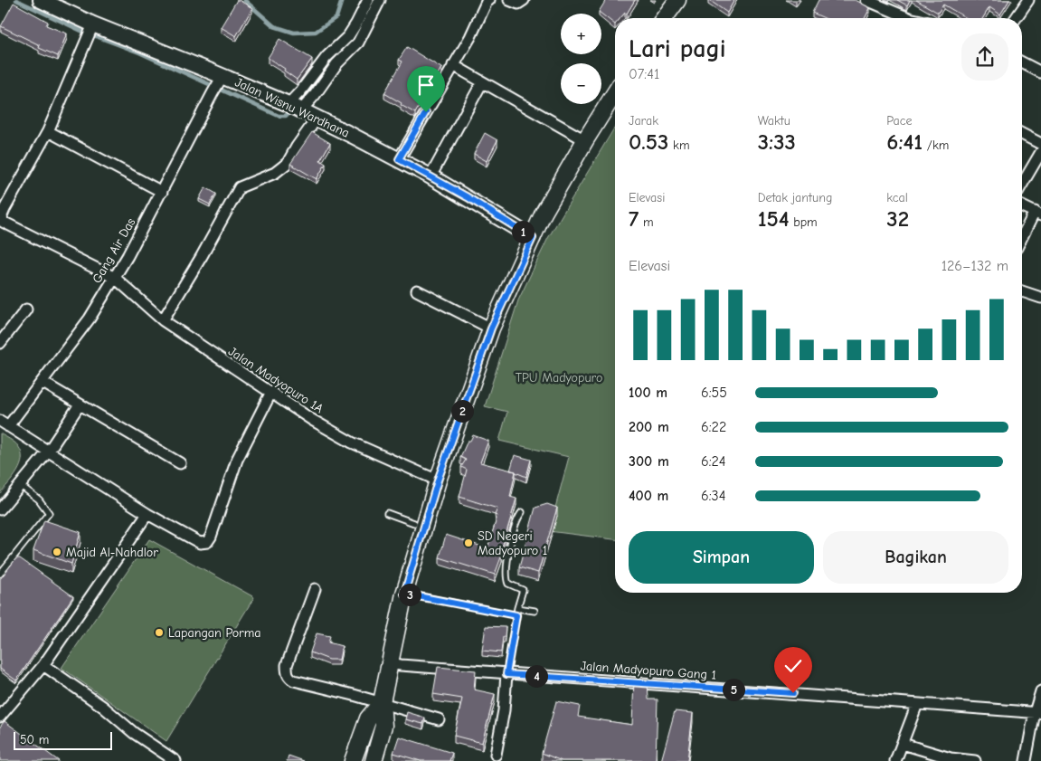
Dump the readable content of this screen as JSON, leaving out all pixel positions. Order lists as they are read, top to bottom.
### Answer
{
  "streets": {
    "street": [
      "Jalan Wisnu Wardhana",
      "Gang Air Das",
      "Jalan Madyopuro 1A",
      "Jalan Madyopuro Gang 1"
    ]
  },
  "crossings": [
    ["Jalan Wisnu Wardhana", "Gang Air Das"],
    ["Gang Air Das", "Jalan Madyopuro 1A"]
  ],
  "parks": ["TPU Madyopuro"],
  "places": ["SD Negeri Madyopuro 1", "Majid Al-Nahdlor", "Lapangan Porma"],
  "scale_bar": "50 m",
  "page": {
    "map_buttons": ["+", "−"],
    "heading": ["Lari pagi", "07:41"],
    "stats": [
      ["Jarak", "0.53 km"],
      ["Waktu", "3:33"],
      ["Pace", "6:41 /km"],
      ["Elevasi", "7 m"],
      ["Detak jantung", "154 bpm"],
      ["kcal", "32"]
    ],
    "pins": [
      "1",
      "2",
      "3",
      "4",
      "5"
    ],
    "chart": ["Elevasi", "126–132 m"],
    "list": [
      {
        "name": "100 m",
        "note": "6:55"
      },
      {
        "name": "200 m",
        "note": "6:22"
      },
      {
        "name": "300 m",
        "note": "6:24"
      },
      {
        "name": "400 m",
        "note": "6:34"
      }
    ],
    "buttons": ["Simpan", "Bagikan"],
    "scale": "50 m"
  }
}
